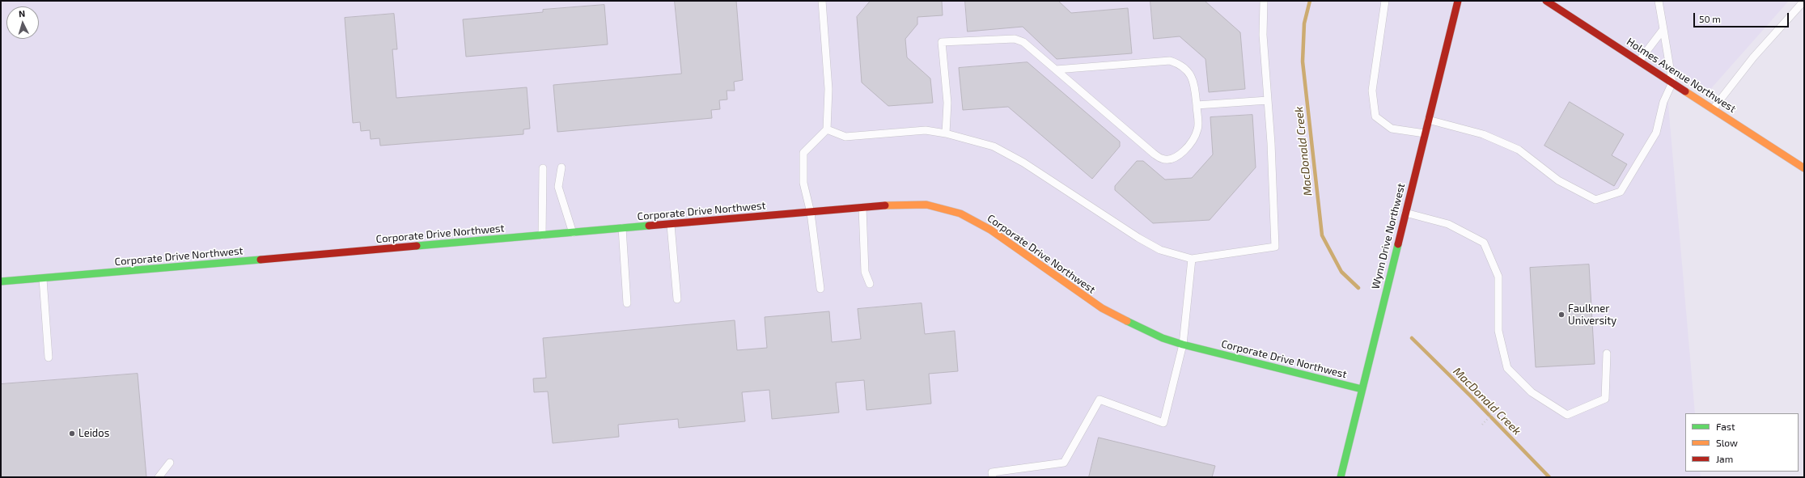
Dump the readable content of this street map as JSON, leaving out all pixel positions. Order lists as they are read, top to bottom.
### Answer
{
  "streets": {
    "street": ["Holmes Avenue Northwest", "Corporate Drive Northwest", "Wynn Drive Northwest"]
  },
  "crossings": [
    ["Corporate Drive Northwest", "Wynn Drive Northwest"]
  ],
  "water": ["MacDonald Creek"],
  "places": ["Faulkner University", "Leidos"],
  "legend": ["Fast", "Slow", "Jam"],
  "scale_bar": "50 m",
  "north": "top"
}
